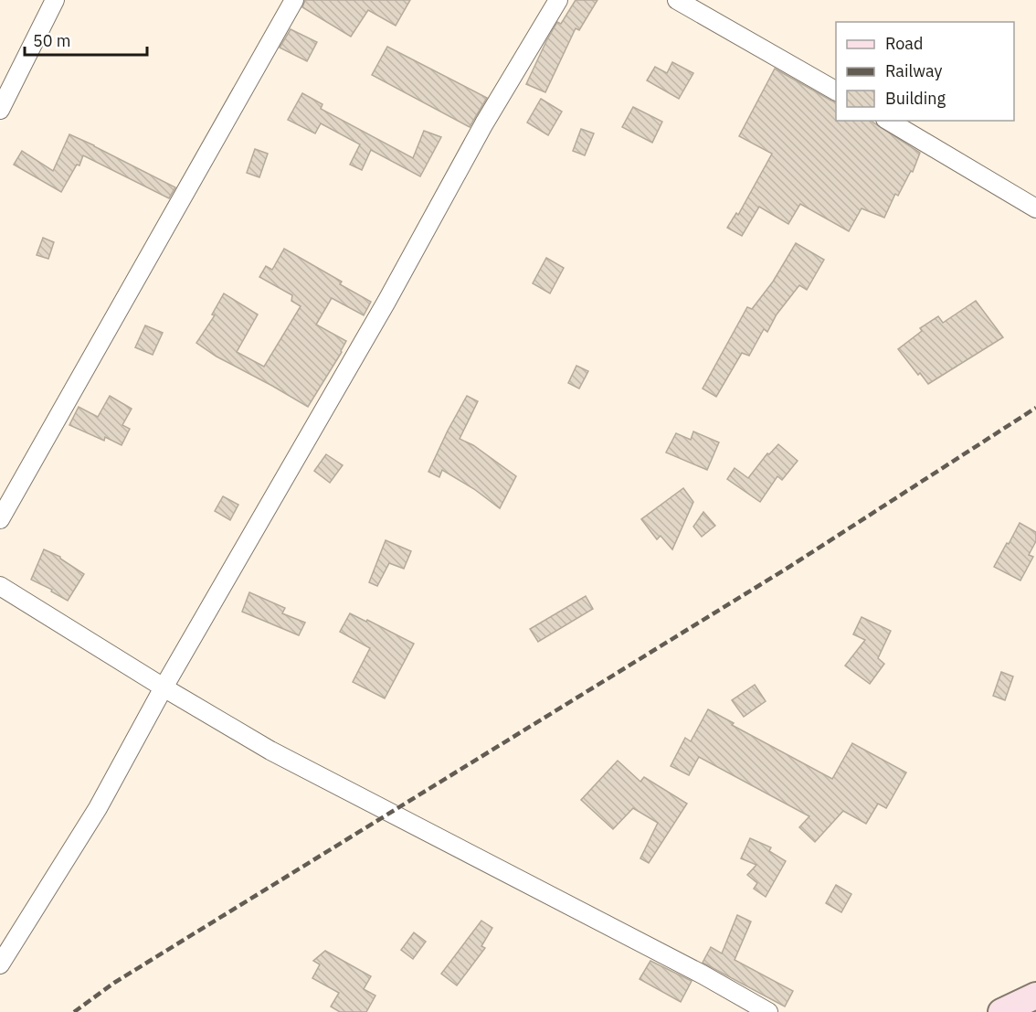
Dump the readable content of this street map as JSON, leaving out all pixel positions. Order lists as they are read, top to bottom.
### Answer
{
  "legend": ["Road", "Railway", "Building"],
  "scale_bar": "50 m"
}
